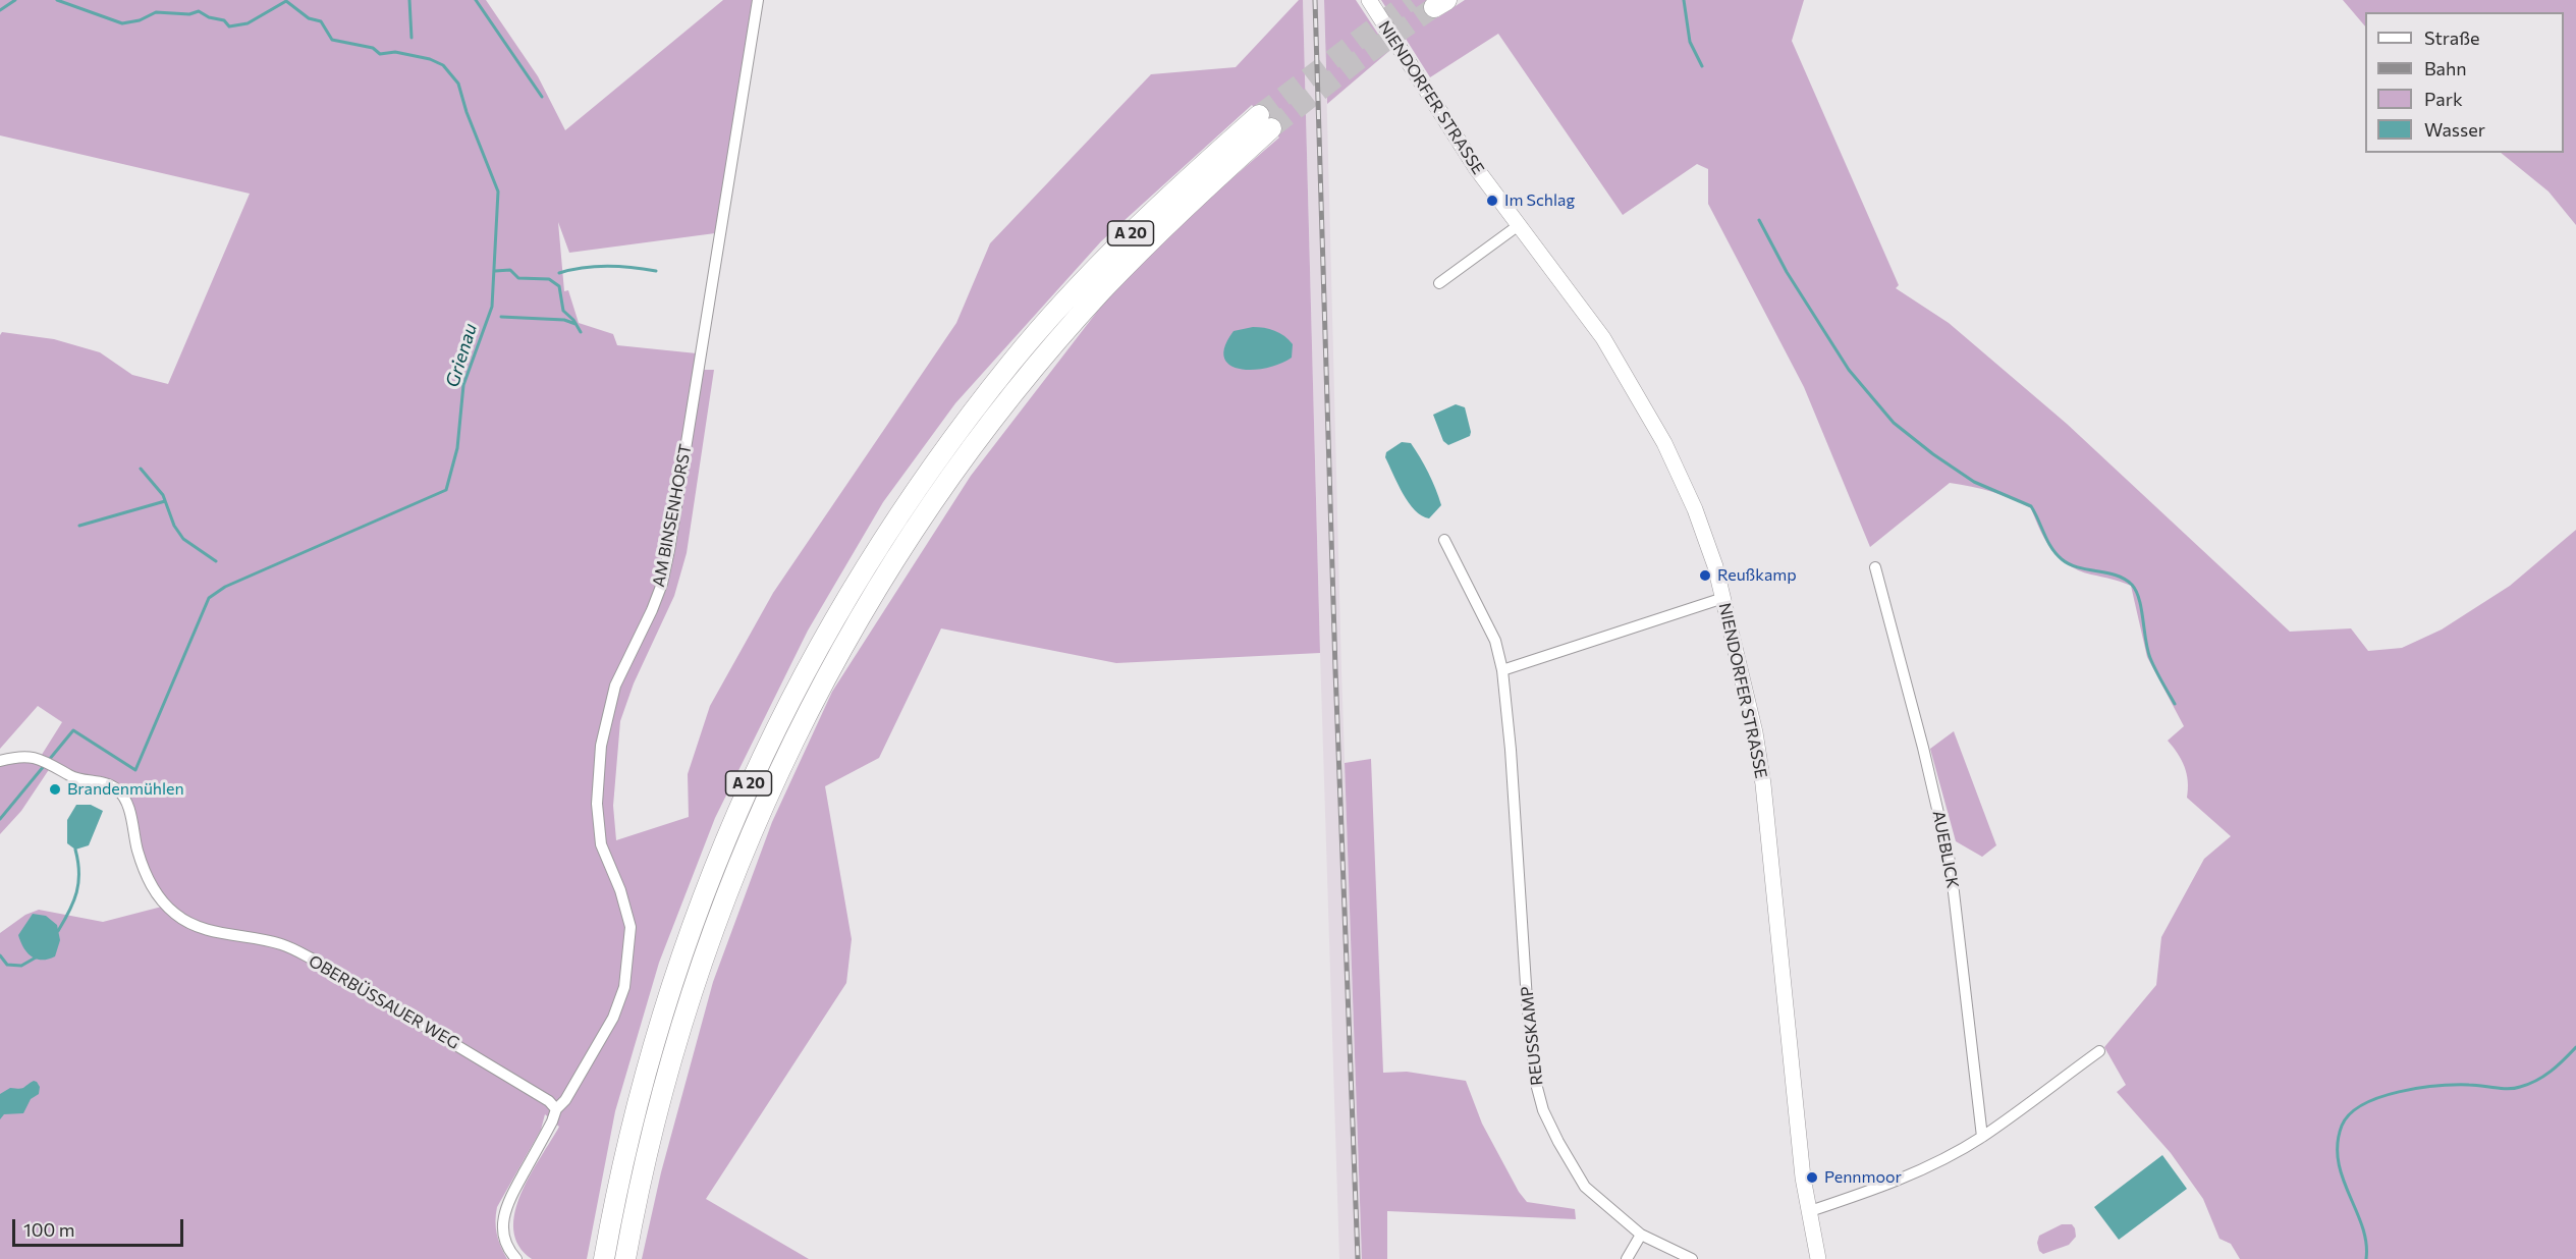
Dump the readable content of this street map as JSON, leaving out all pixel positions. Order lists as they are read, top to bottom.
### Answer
{
  "streets": {
    "highway": ["A 20"],
    "main road": ["NIENDORFER STRASSE"],
    "street": [
      "AM BINSENHORST",
      "AUEBLICK",
      "OBERBÜSSAUER WEG",
      "REUSSKAMP"
    ]
  },
  "crossings": [
    ["AM BINSENHORST", "OBERBÜSSAUER WEG"]
  ],
  "water": ["Grienau"],
  "places": [
    "Im Schlag",
    "Reußkamp",
    "Brandenmühlen",
    "Pennmoor"
  ],
  "legend": [
    "Straße",
    "Bahn",
    "Park",
    "Wasser"
  ],
  "scale_bar": "100 m"
}
